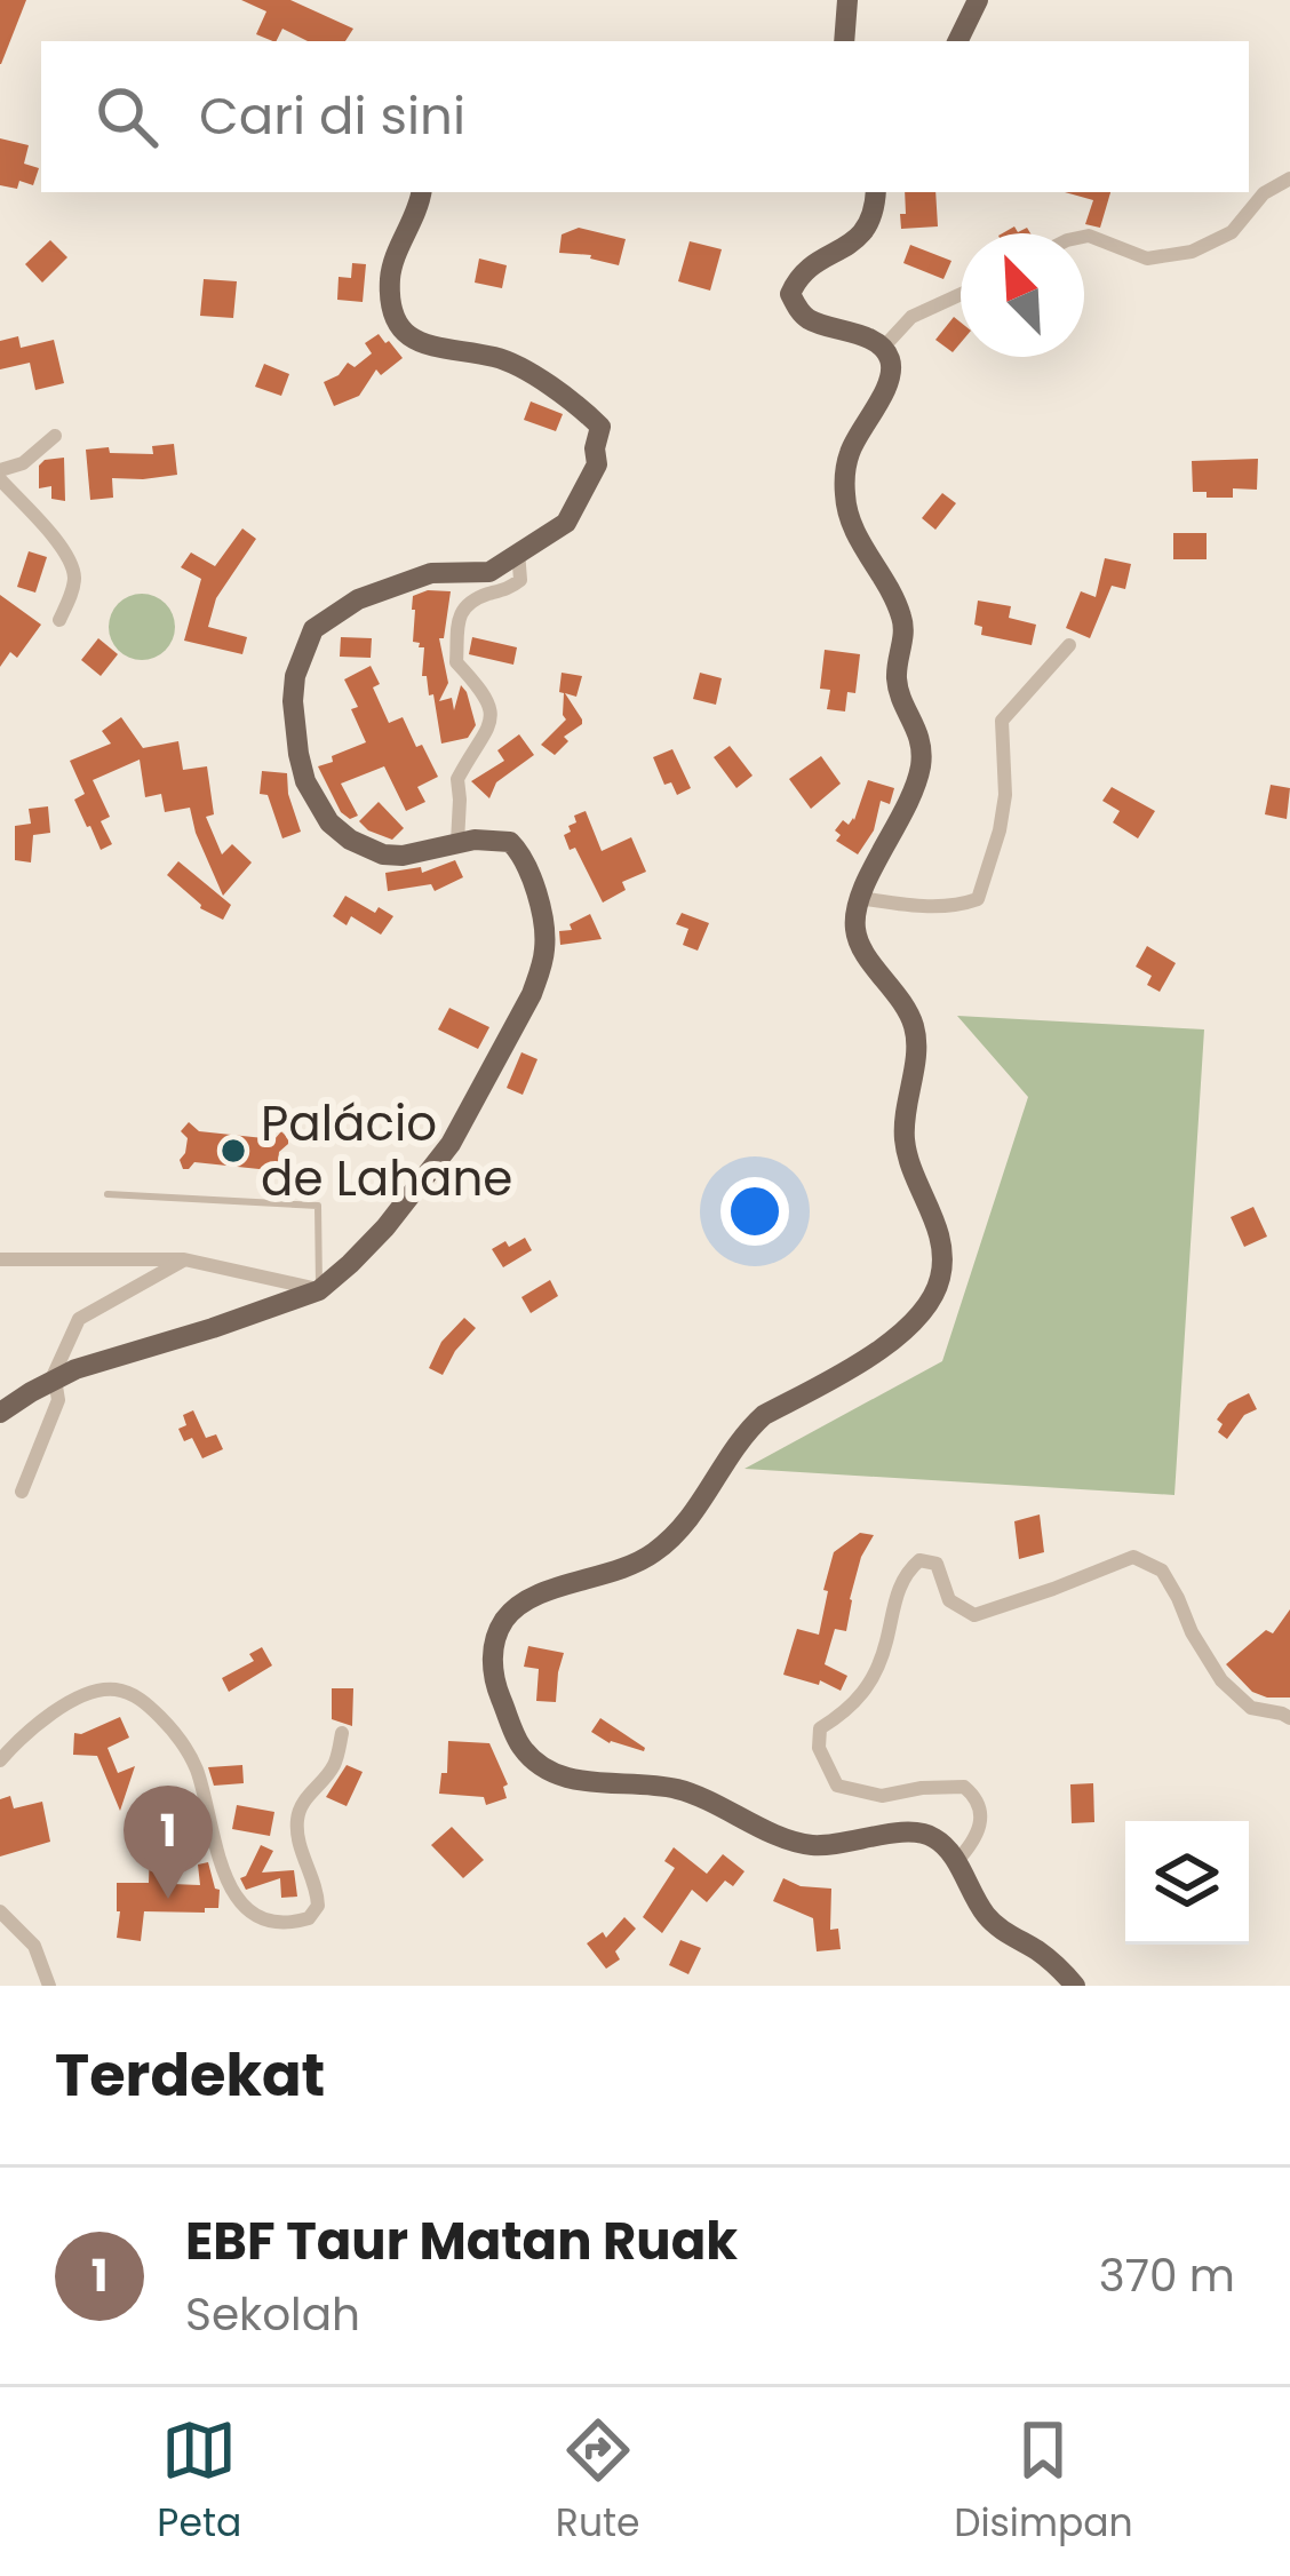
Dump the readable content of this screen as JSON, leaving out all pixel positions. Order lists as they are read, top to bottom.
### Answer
{
  "places": ["Palácio de Lahane"],
  "north": "top left",
  "page": {
    "search": "Cari di sini",
    "pins": "1",
    "heading": "Terdekat",
    "list": [
      {
        "mark": "1",
        "name": "EBF Taur Matan Ruak",
        "note": "Sekolah",
        "value": "370 m"
      }
    ],
    "nav": ["Peta", "Rute", "Disimpan"]
  }
}
